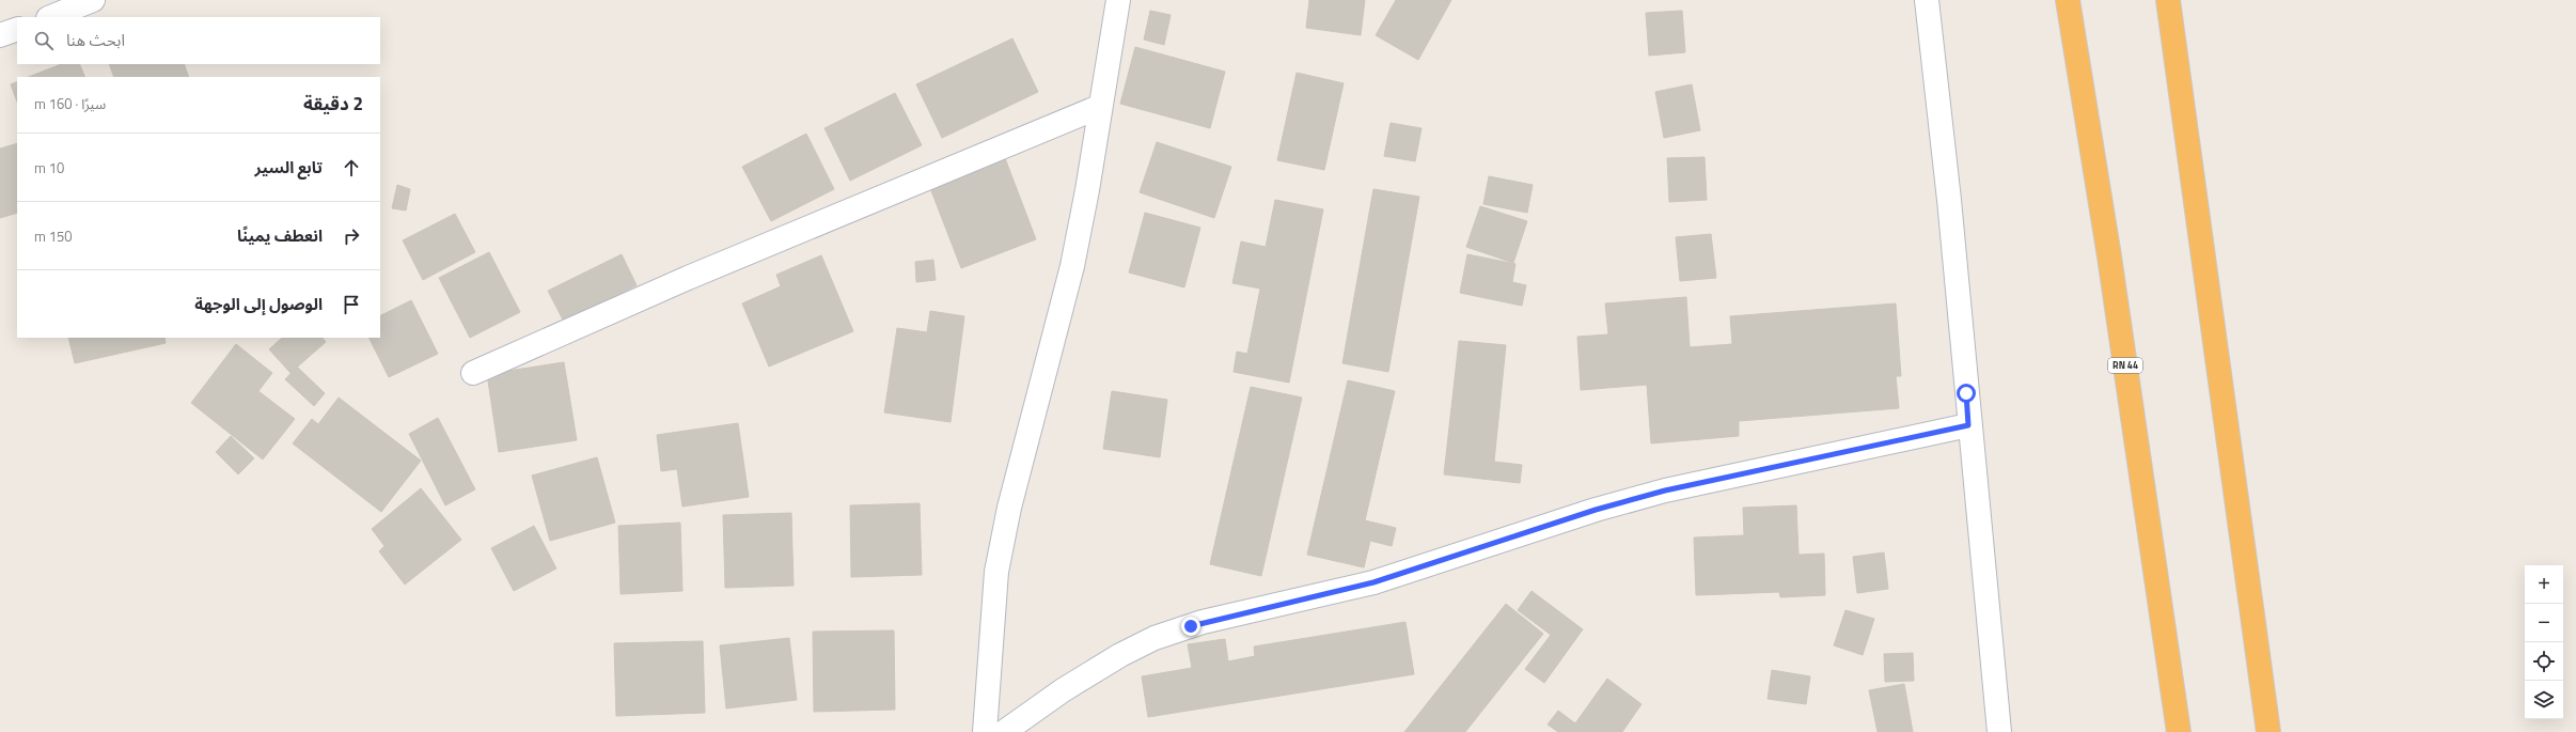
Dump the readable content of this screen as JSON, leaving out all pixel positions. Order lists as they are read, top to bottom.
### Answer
{
  "streets": {
    "highway": ["RN 44"]
  },
  "page": {
    "search": "ابحث هنا",
    "heading": ["2 دقيقة", "سيرًا · 160 m"],
    "list": [
      ["تابع السير", "10 m"],
      ["انعطف يمينًا", "150 m"],
      "الوصول إلى الوجهة"
    ],
    "map_buttons": ["+", "−"]
  }
}
